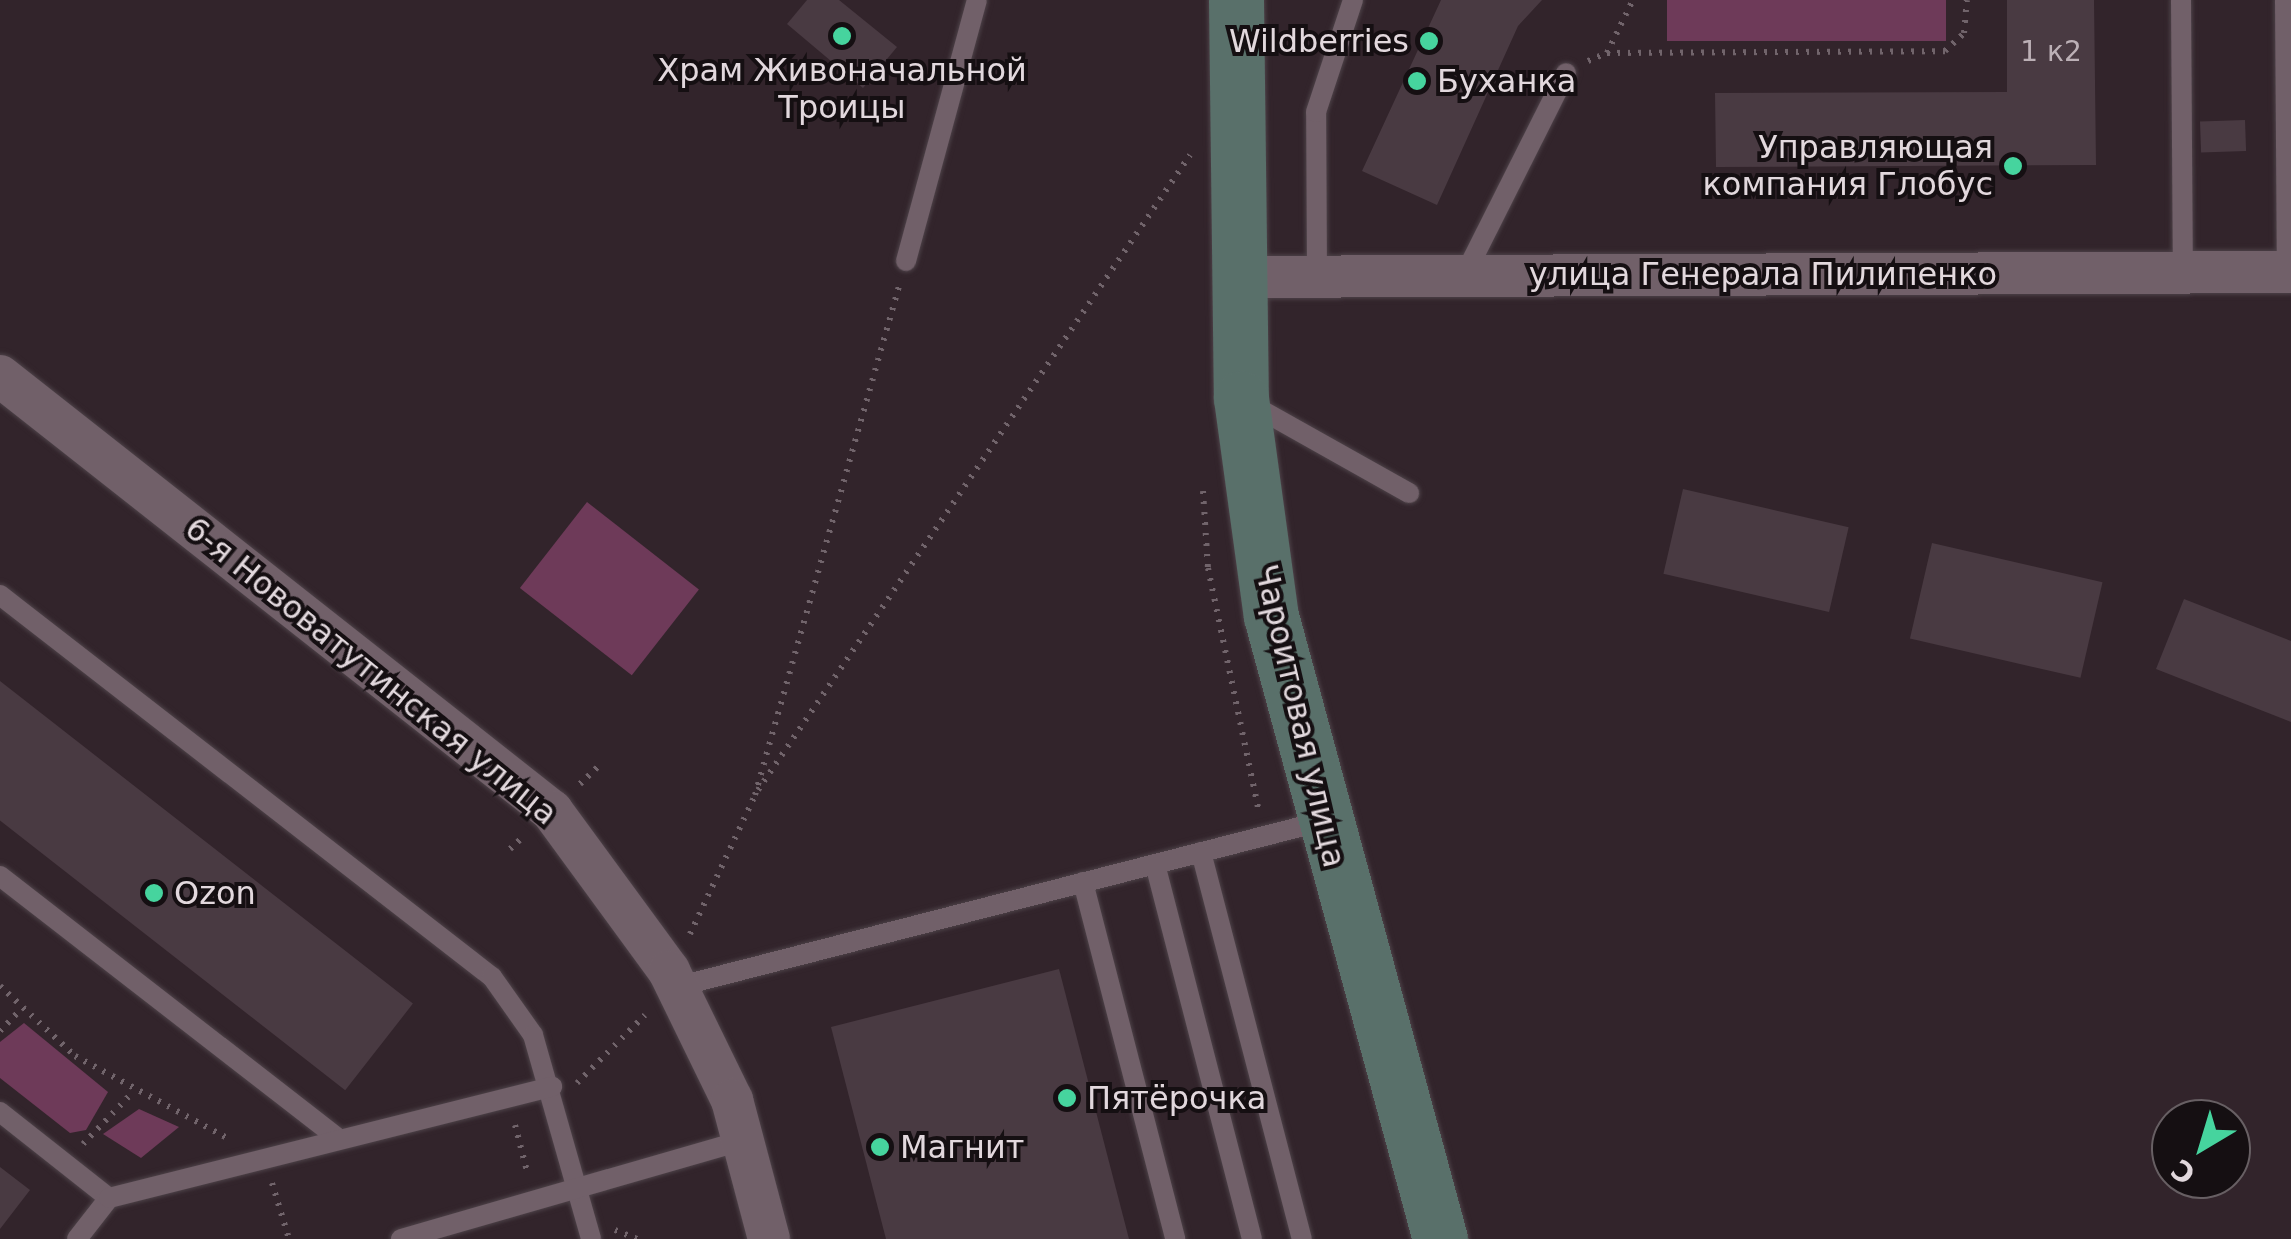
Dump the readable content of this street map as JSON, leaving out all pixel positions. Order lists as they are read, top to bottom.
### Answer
{
  "streets": {
    "street": ["улица Генерала Пилипенко", "6-я Нововатутинская улица", "Чароитовая улица"]
  },
  "crossings": [
    ["улица Генерала Пилипенко", "Чароитовая улица"]
  ],
  "places": [
    "Храм Живоначальной Троицы",
    "Wildberries",
    "Буханка",
    "Управляющая компания Глобус",
    "Ozon",
    "Пятёрочка",
    "Магнит"
  ],
  "house_numbers": ["1 к2"],
  "north": "bottom left"
}
